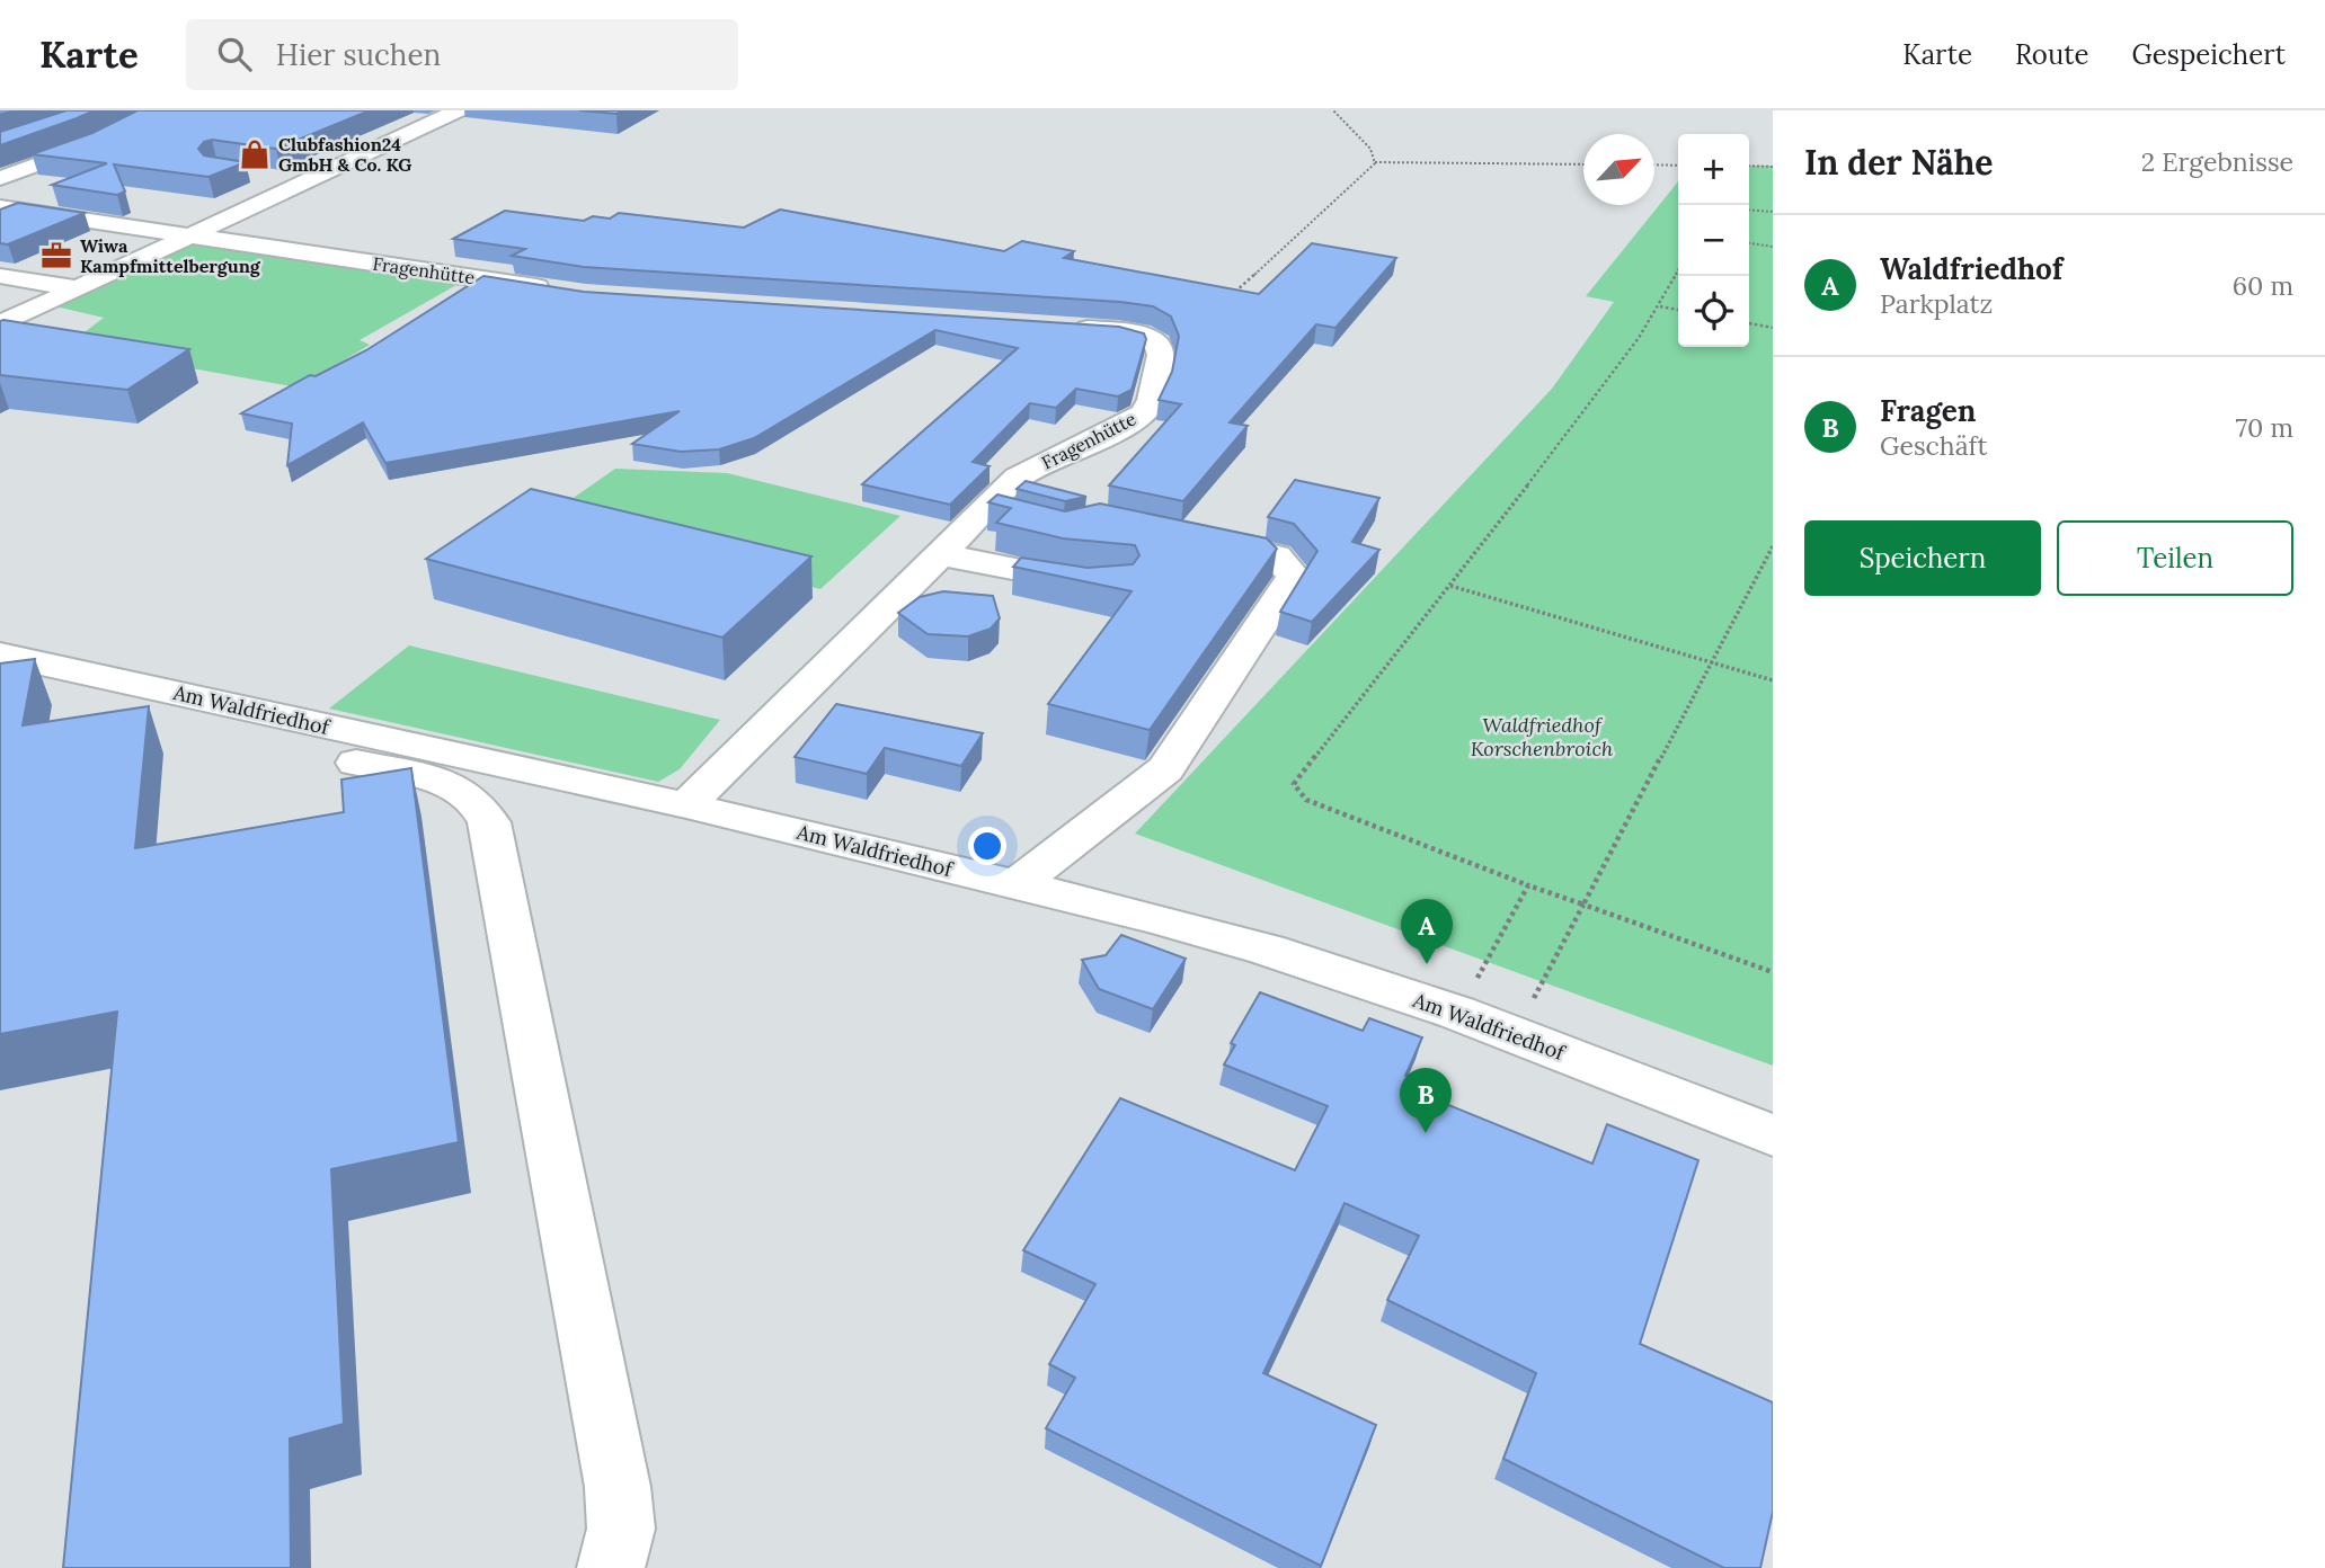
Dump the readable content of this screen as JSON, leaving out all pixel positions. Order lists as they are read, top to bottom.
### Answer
{
  "streets": {
    "street": ["Fragenhütte", "Am Waldfriedhof"]
  },
  "crossings": [
    ["Fragenhütte", "Am Waldfriedhof"]
  ],
  "parks": ["Waldfriedhof Korschenbroich"],
  "places": {
    "shop": ["Clubfashion24 GmbH & Co. KG"],
    "office": ["Wiwa Kampfmittelbergung"]
  },
  "north": "top right",
  "page": {
    "header": "Karte",
    "search": "Hier suchen",
    "nav": ["Karte", "Route", "Gespeichert"],
    "heading": ["In der Nähe", "2 Ergebnisse"],
    "map_buttons": ["+", "−"],
    "list": [
      {
        "mark": "A",
        "name": "Waldfriedhof",
        "note": "Parkplatz",
        "value": "60 m"
      },
      {
        "mark": "B",
        "name": "Fragen",
        "note": "Geschäft",
        "value": "70 m"
      }
    ],
    "buttons": ["Speichern", "Teilen"],
    "pins": ["A", "B"]
  }
}
